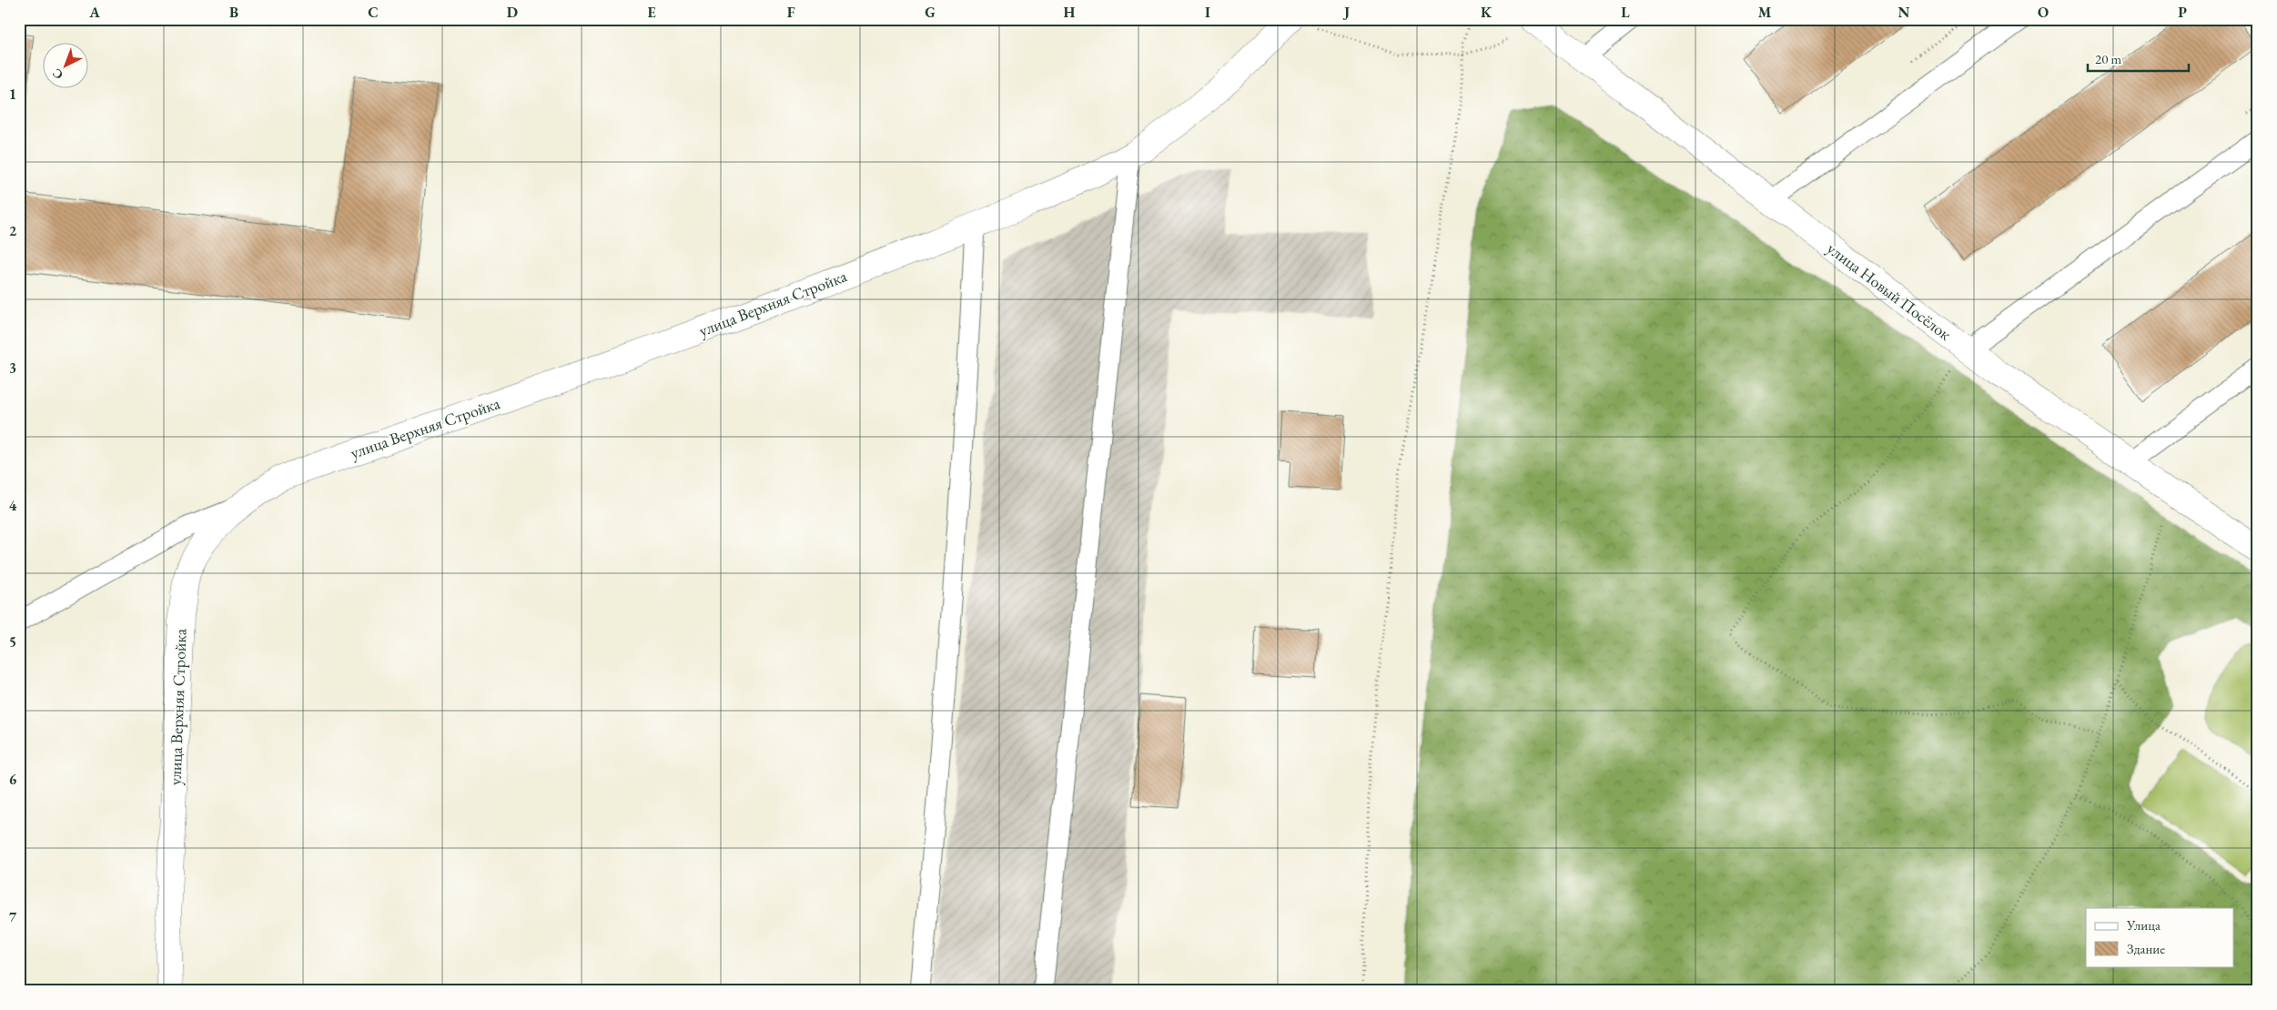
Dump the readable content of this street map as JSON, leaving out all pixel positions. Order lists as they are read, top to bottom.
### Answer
{
  "streets": {
    "street": ["улица Новый Посёлок", "улица Верхняя Стройка"]
  },
  "legend": ["Улица", "Здание"],
  "scale_bar": "20 m",
  "north": "bottom left",
  "grid": {
    "columns": [
      "A",
      "B",
      "C",
      "D",
      "E",
      "F",
      "G",
      "H",
      "I",
      "J",
      "K",
      "L",
      "M",
      "N",
      "O",
      "P"
    ],
    "rows": [
      "1",
      "2",
      "3",
      "4",
      "5",
      "6",
      "7"
    ]
  }
}
